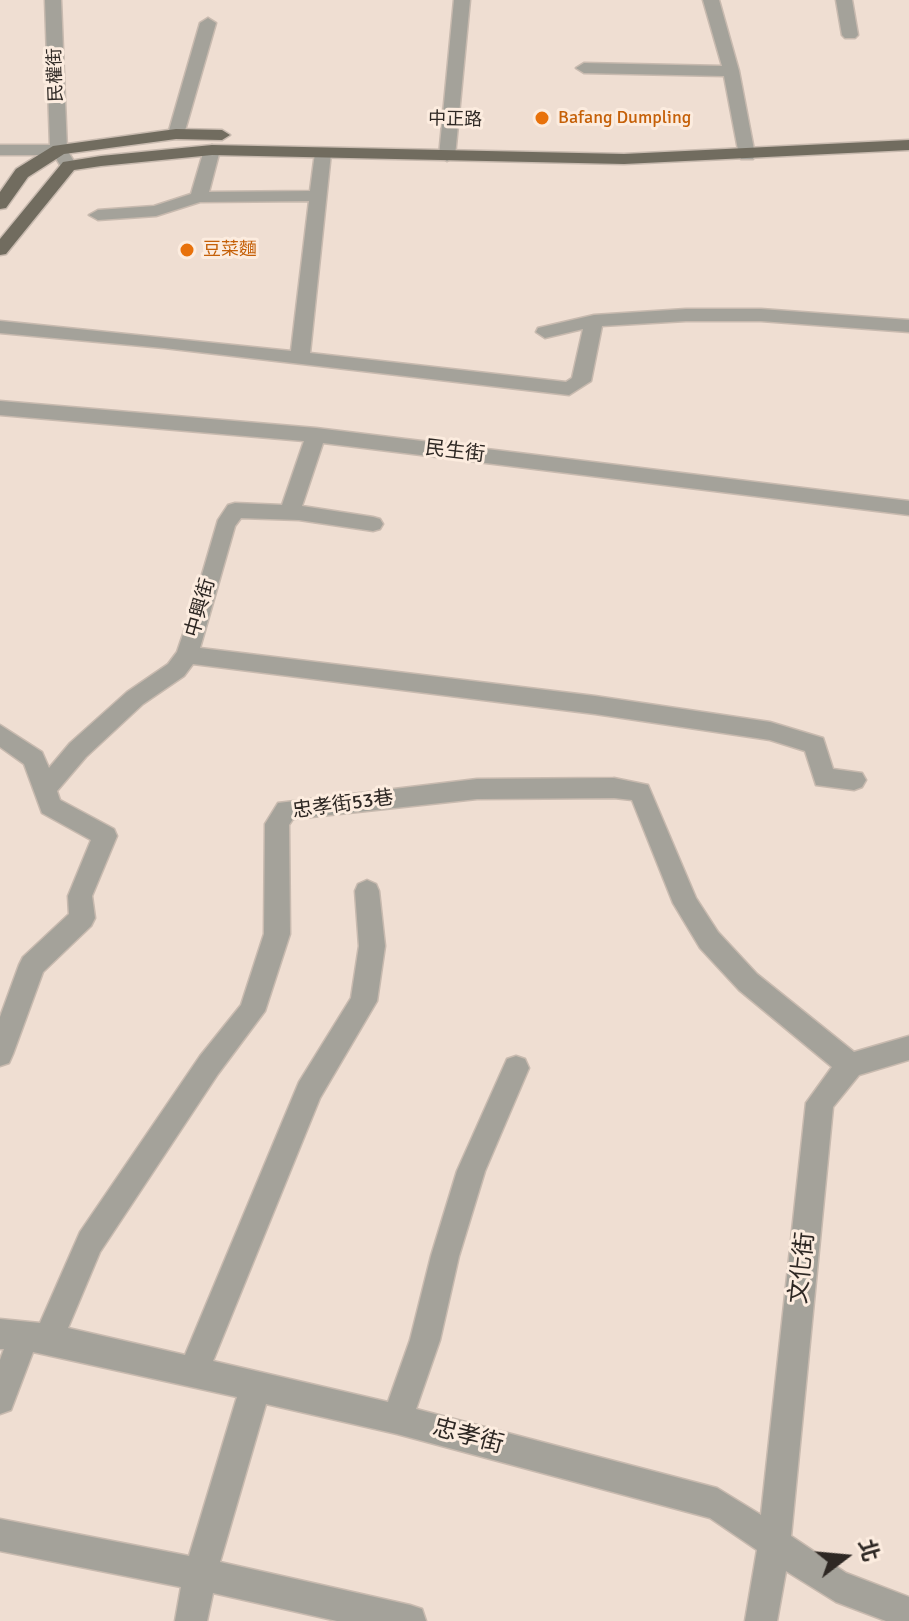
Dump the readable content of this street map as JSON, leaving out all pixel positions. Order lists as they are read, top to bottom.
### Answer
{
  "streets": {
    "main road": ["中正路"],
    "street": [
      "民權街",
      "民生街",
      "中興街",
      "忠孝街53巷",
      "文化街",
      "忠孝街"
    ]
  },
  "crossings": [
    ["民權街", "中正路"],
    ["忠孝街53巷", "文化街"],
    ["忠孝街53巷", "忠孝街"],
    ["文化街", "忠孝街"]
  ],
  "places": ["Bafang Dumpling", "豆菜麵"],
  "north": "right"
}
